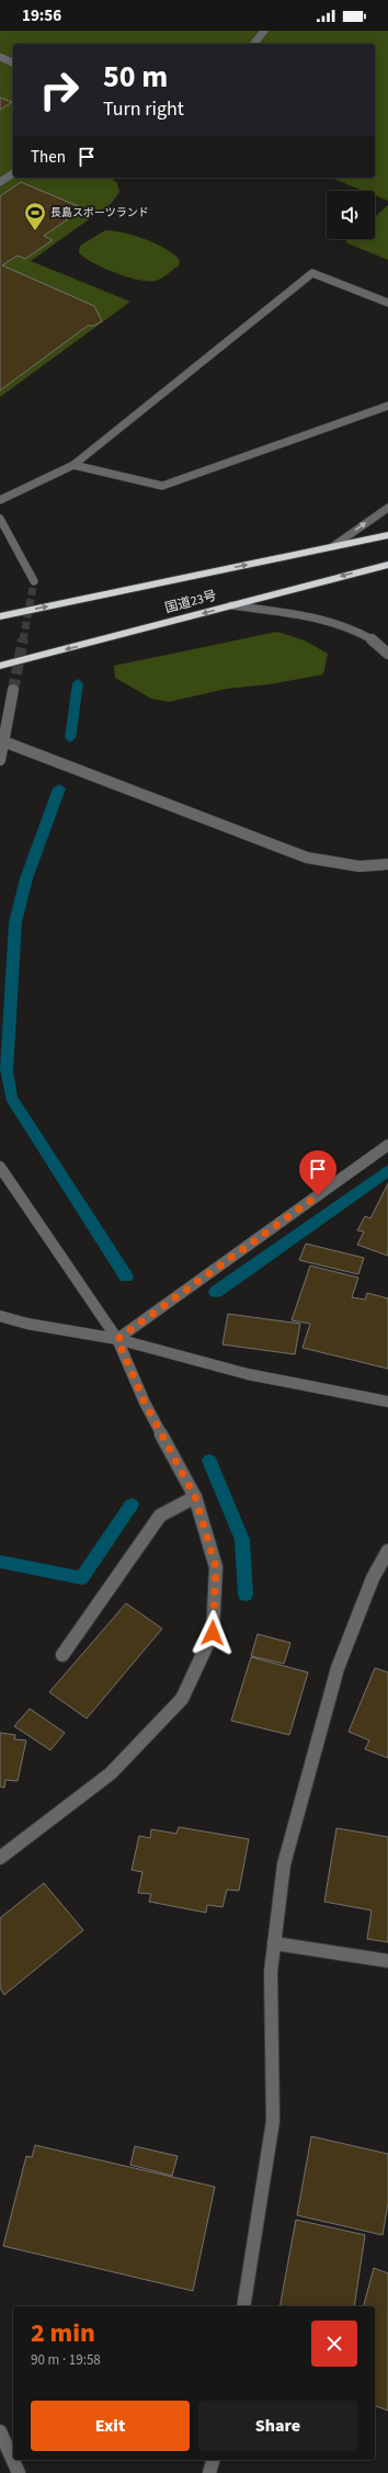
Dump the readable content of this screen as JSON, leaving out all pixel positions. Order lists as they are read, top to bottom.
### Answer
{
  "streets": {
    "highway": ["国道23号"]
  },
  "places": {
    "sports": ["長島スポーツランド"]
  },
  "page": {
    "status": "19:56",
    "turn": ["50 m", "Turn right"],
    "then": "Then",
    "heading": ["2 min", "90 m · 19:58"],
    "buttons": ["Exit", "Share"]
  }
}
